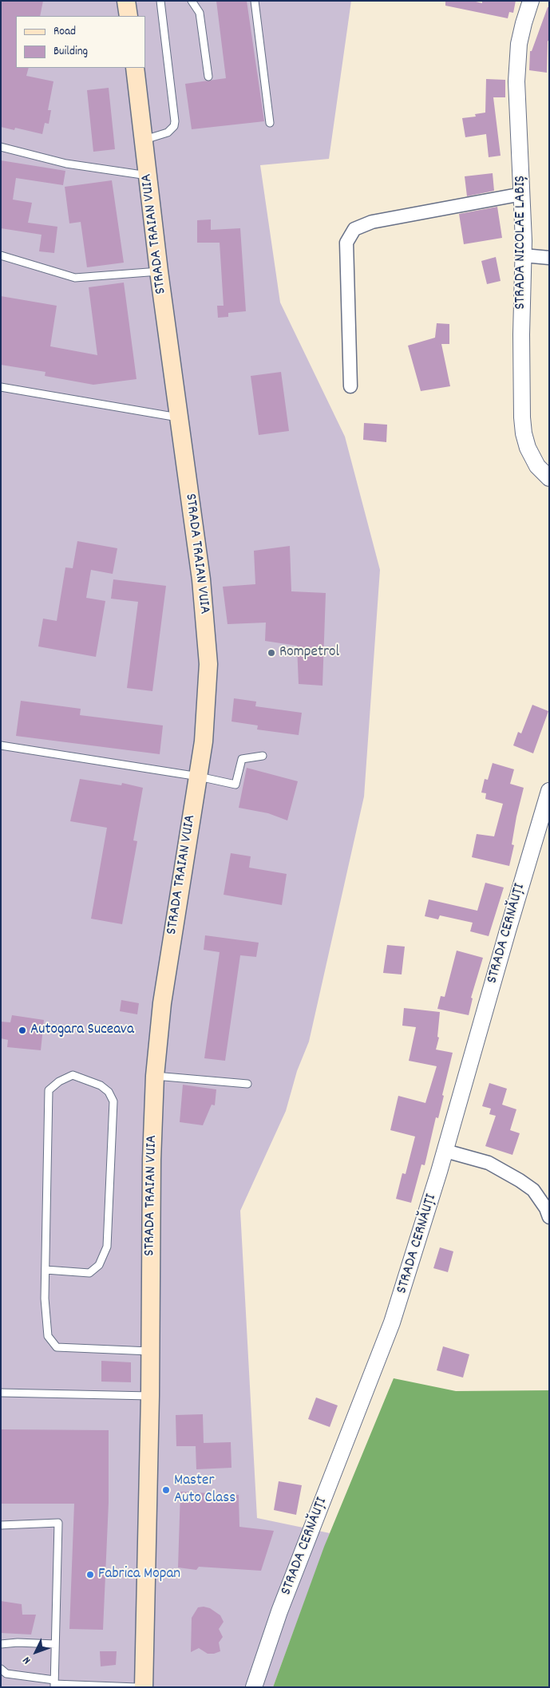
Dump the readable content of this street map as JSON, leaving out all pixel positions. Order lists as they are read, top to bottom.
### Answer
{
  "streets": {
    "main road": ["STRADA TRAIAN VUIA"],
    "street": ["STRADA NICOLAE LABIȘ", "STRADA CERNĂUȚI"]
  },
  "places": [
    "Rompetrol",
    "Autogara Suceava",
    "Master Auto Class",
    "Fabrica Mopan"
  ],
  "legend": ["Road", "Building"],
  "north": "bottom left"
}
